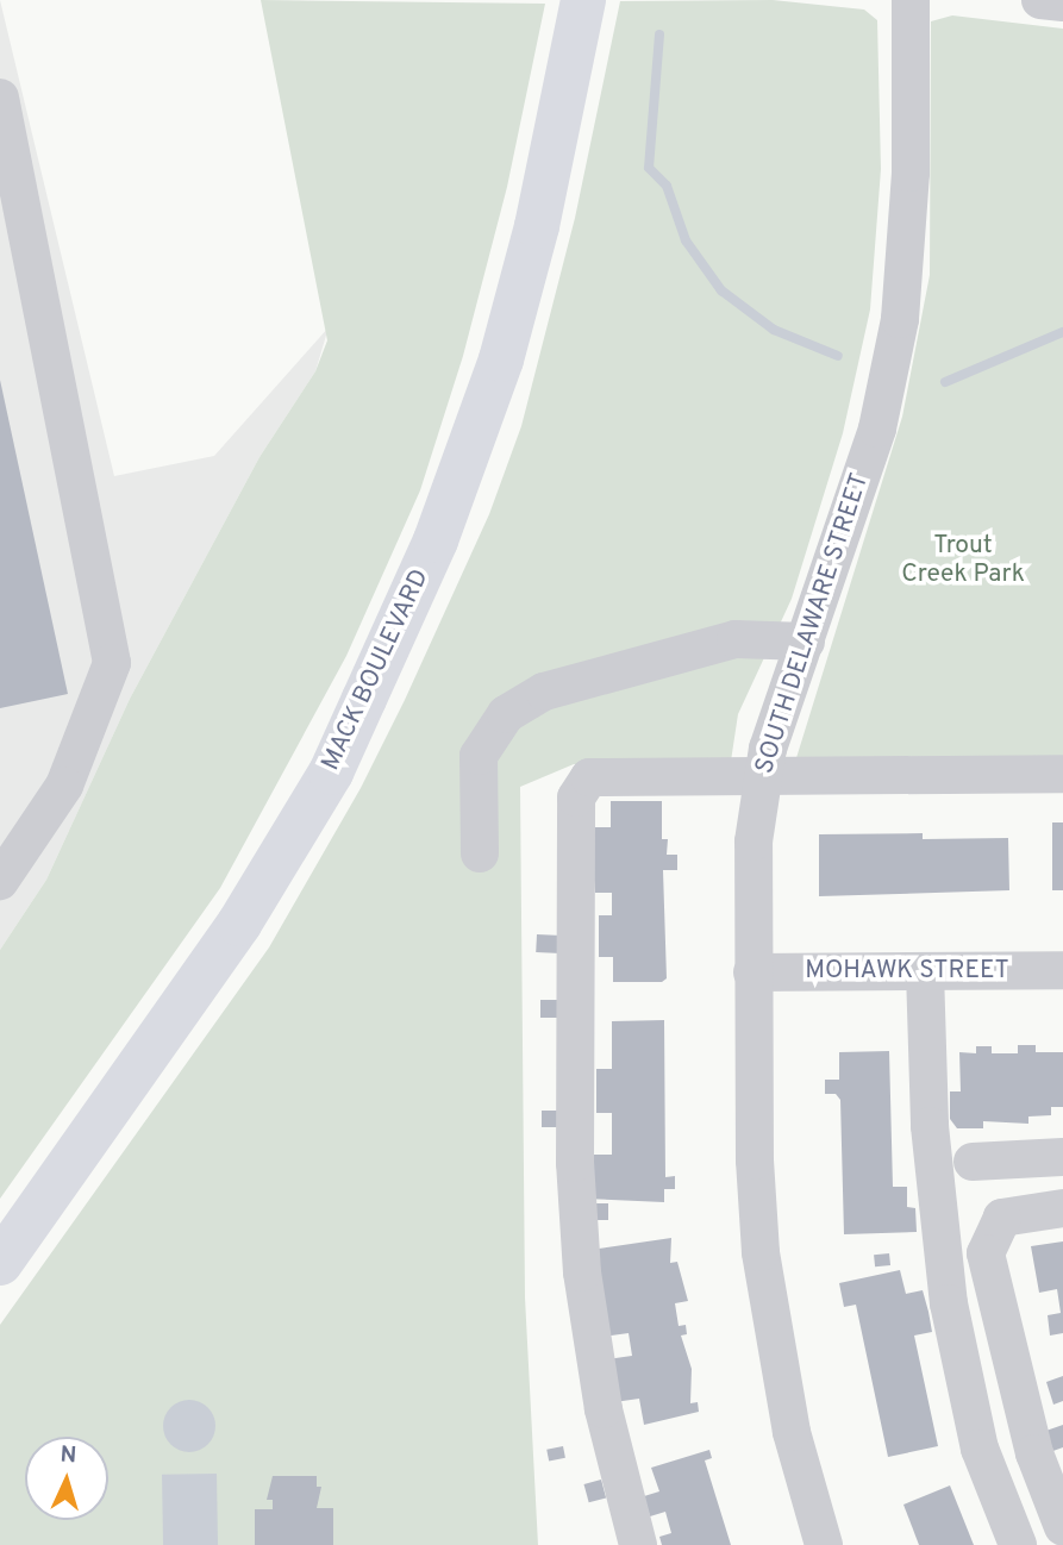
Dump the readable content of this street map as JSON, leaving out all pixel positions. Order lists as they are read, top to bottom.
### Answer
{
  "streets": {
    "main road": ["MACK BOULEVARD"],
    "street": ["SOUTH DELAWARE STREET", "MOHAWK STREET"]
  },
  "crossings": [
    ["SOUTH DELAWARE STREET", "MOHAWK STREET"]
  ],
  "parks": ["Trout Creek Park"],
  "north": "top"
}
